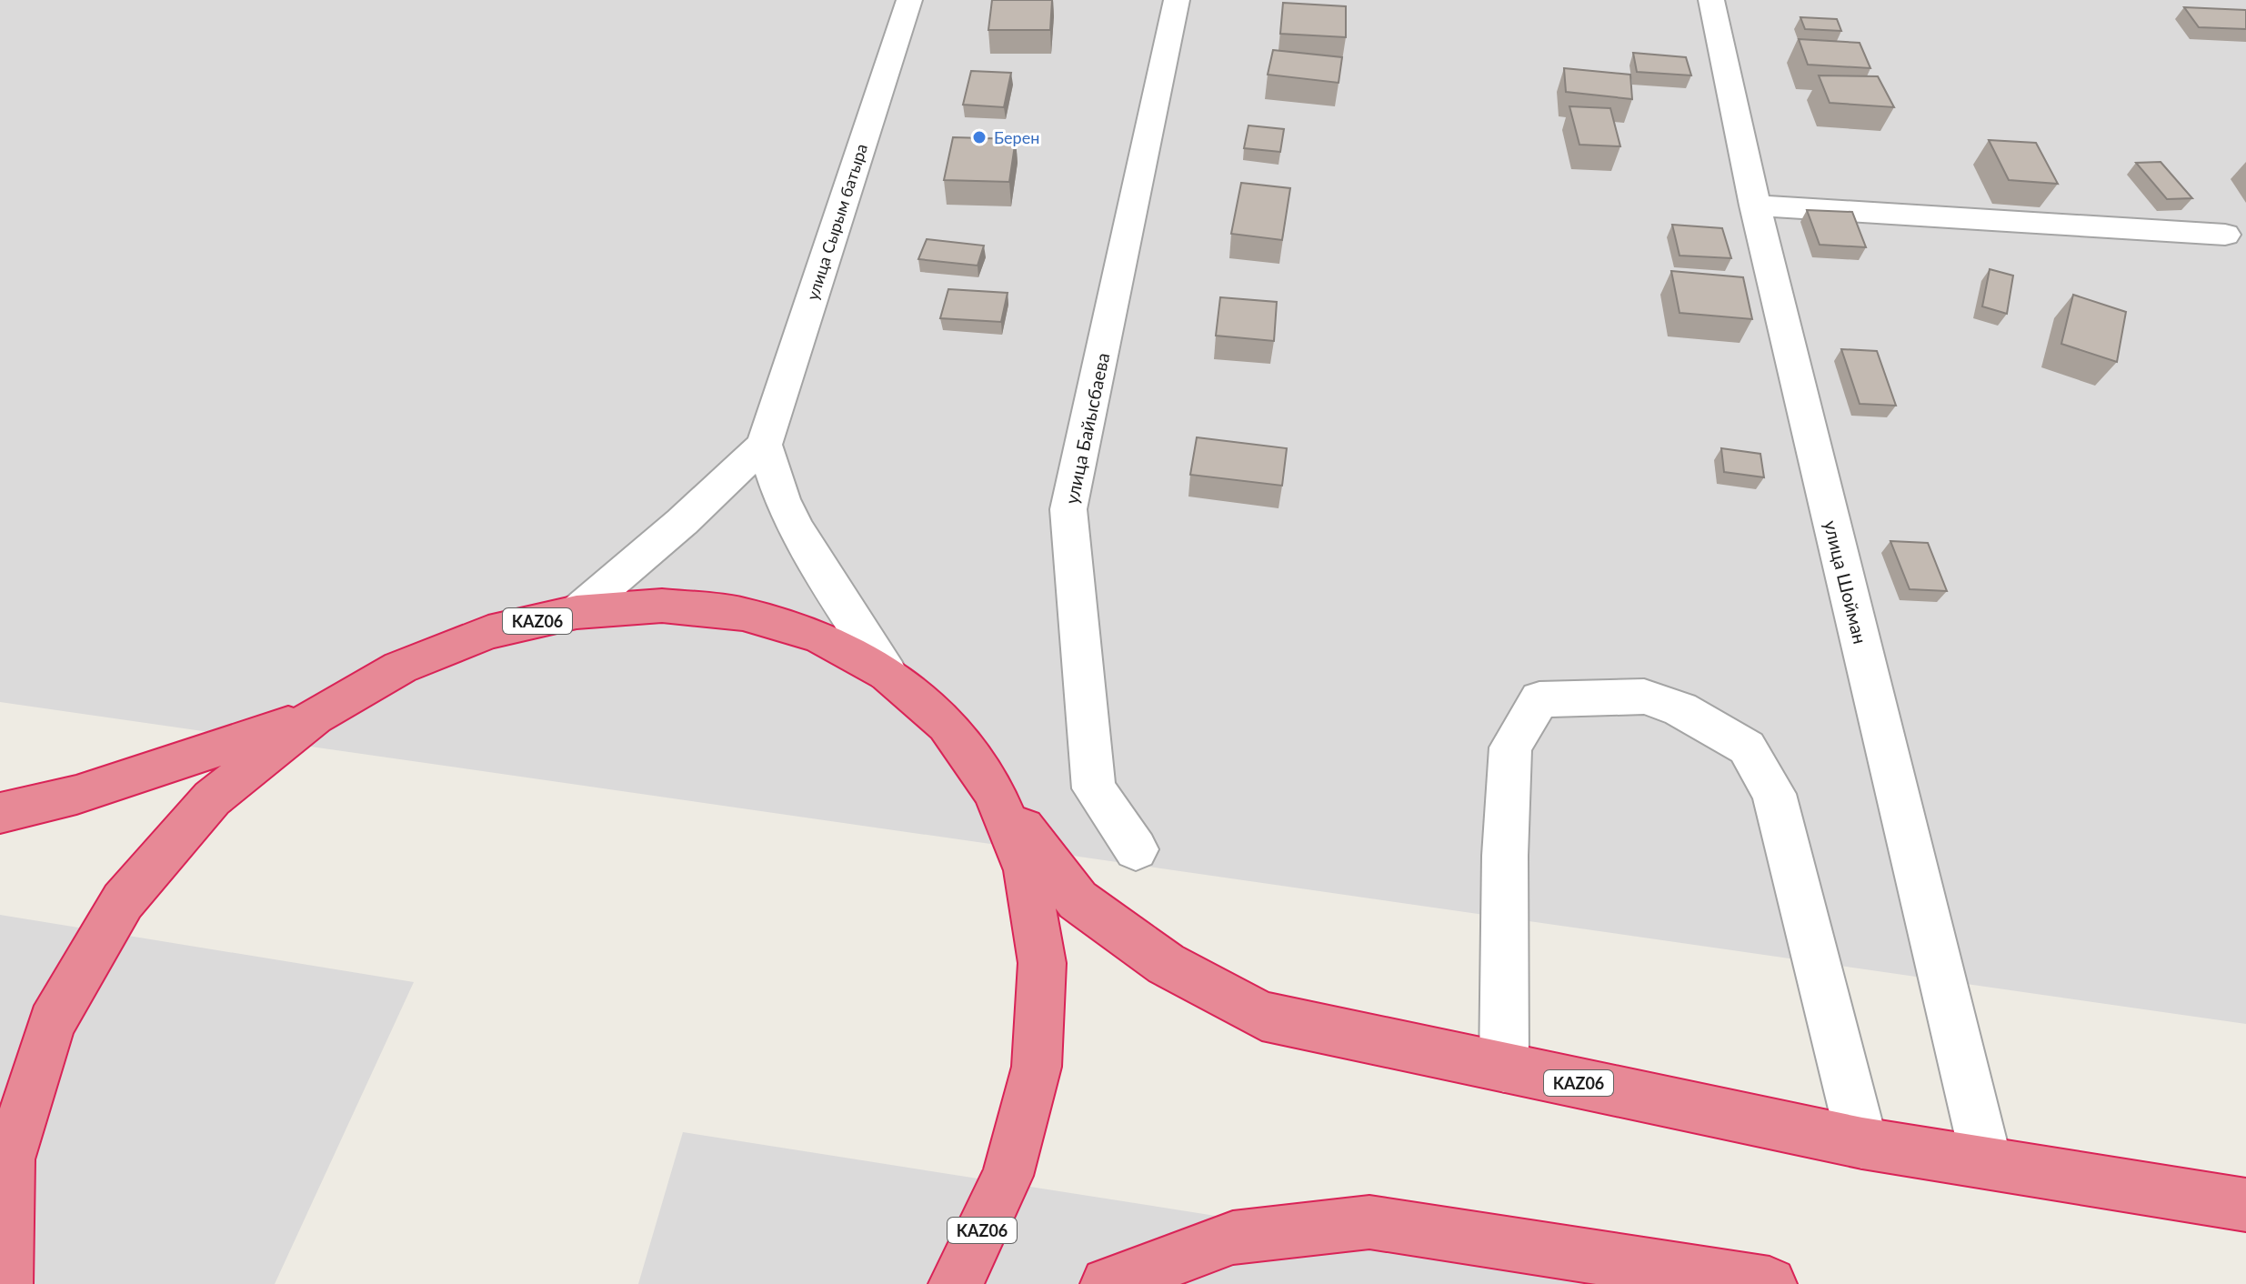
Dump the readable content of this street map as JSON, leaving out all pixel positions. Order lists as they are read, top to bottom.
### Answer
{
  "streets": {
    "highway": ["KАZ06"],
    "street": ["улица Сырым батыра", "улица Байысбаева", "улица Шойман"]
  },
  "crossings": [
    ["улица Сырым батыра", "KАZ06"],
    ["улица Шойман", "KАZ06"]
  ],
  "places": ["Берен"]
}
